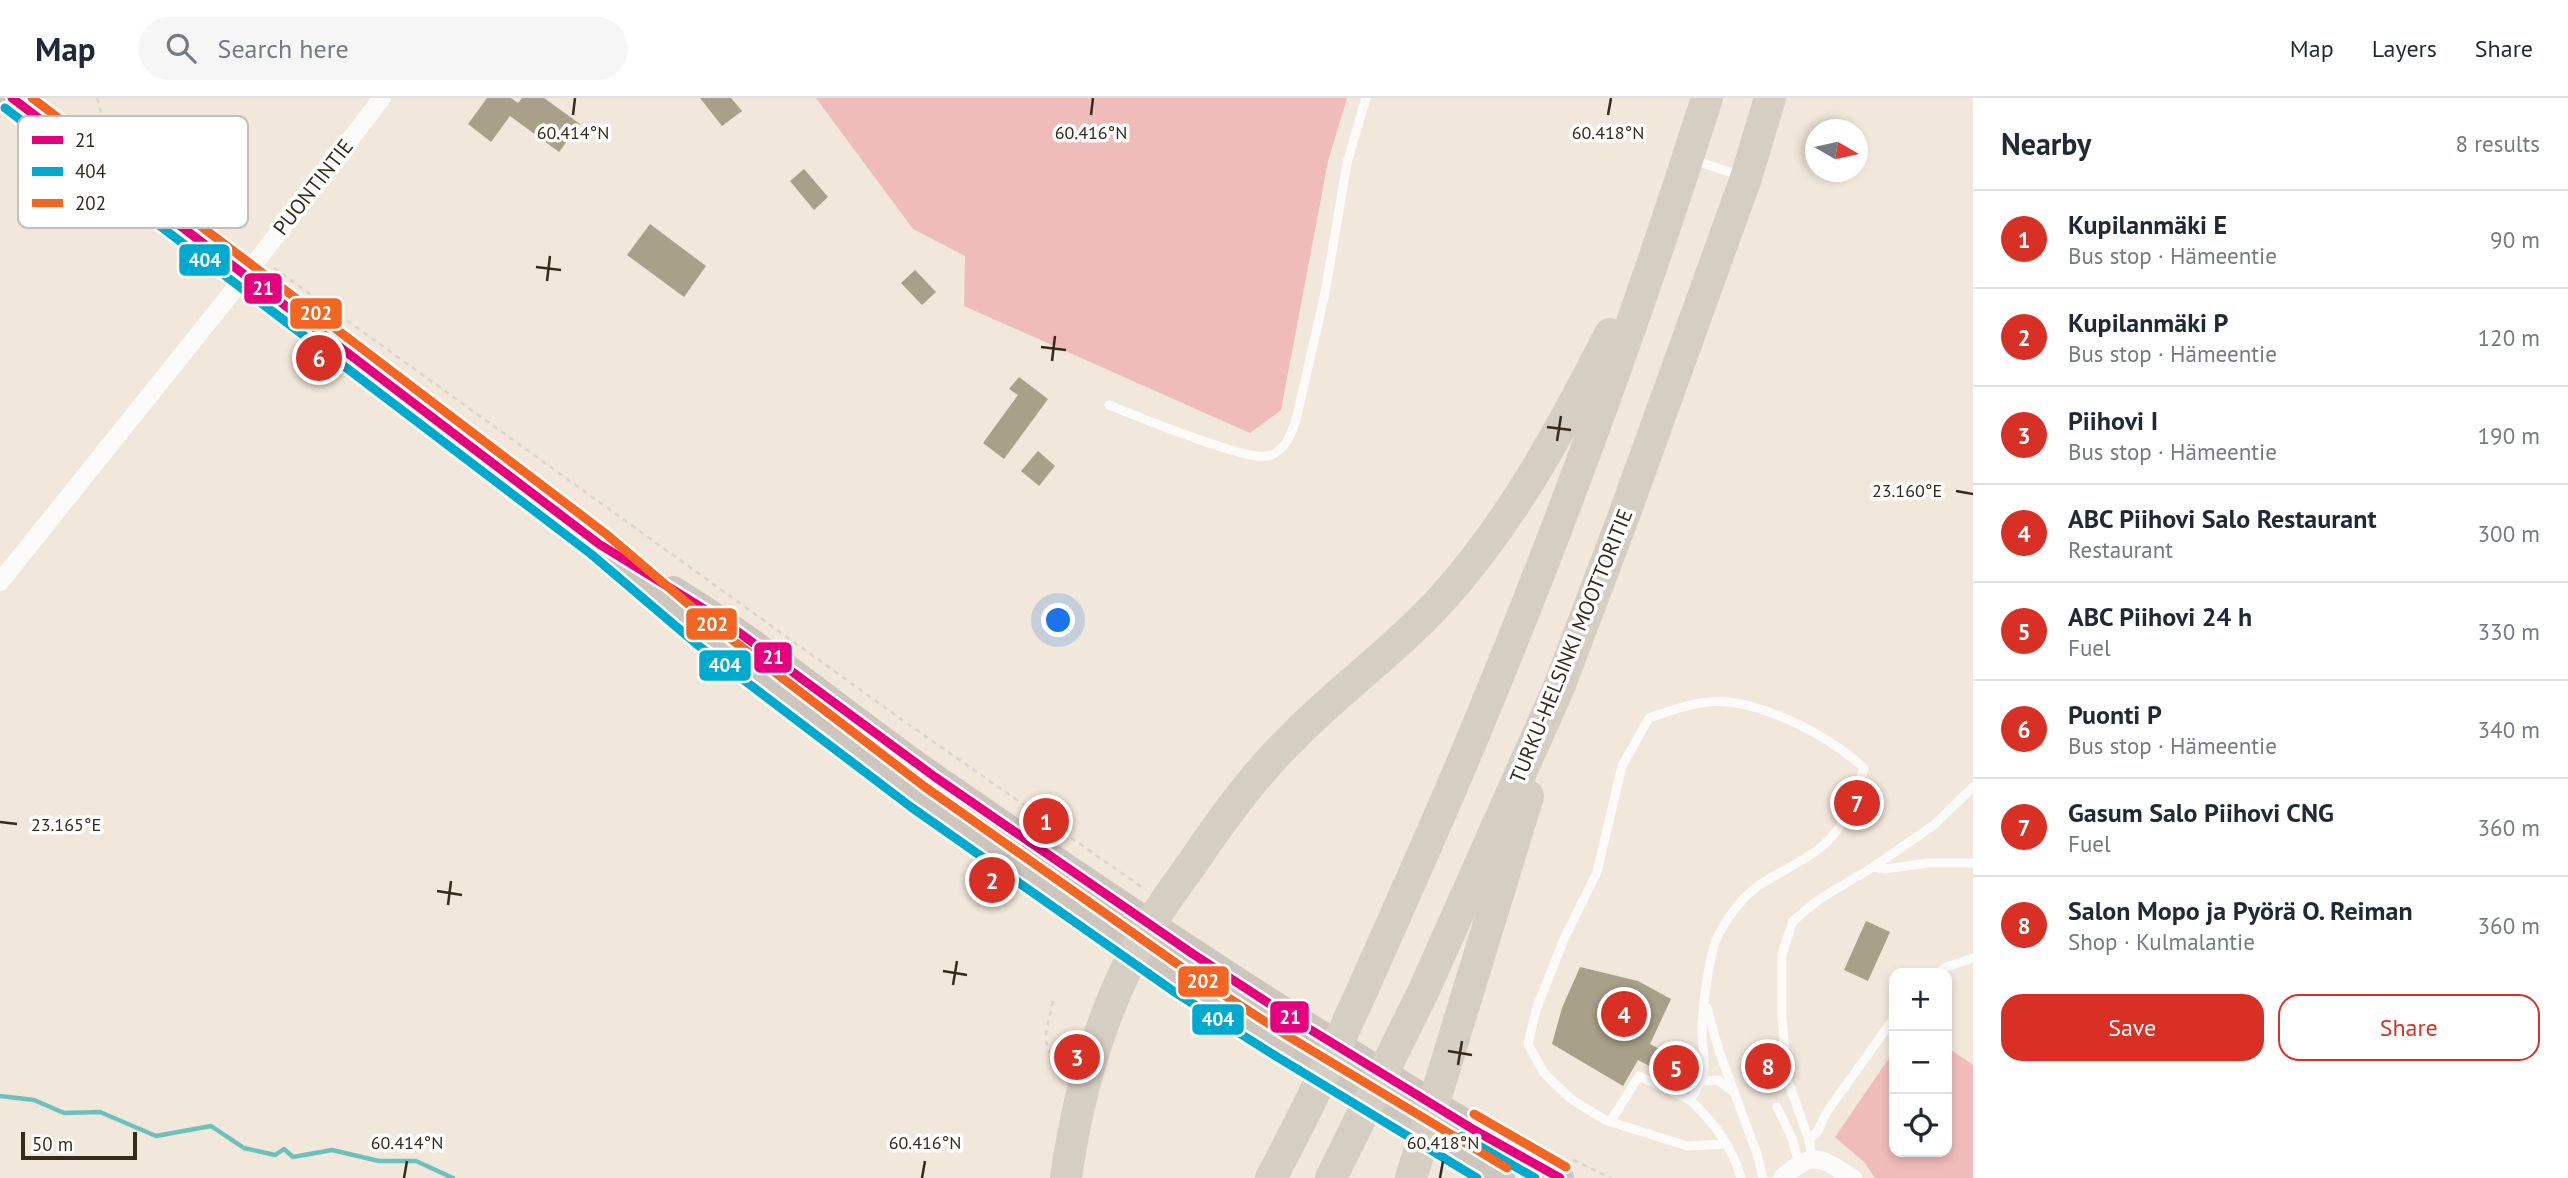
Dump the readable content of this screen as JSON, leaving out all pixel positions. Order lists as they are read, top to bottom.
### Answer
{
  "streets": {
    "highway": ["TURKU-HELSINKI MOOTTORITIE"],
    "street": ["PUONTINTIE"]
  },
  "lines": ["transit line 21", "transit line 202", "transit line 404"],
  "legend": ["21", "404", "202"],
  "scale_bar": "50 m",
  "north": "right",
  "page": {
    "header": "Map",
    "search": "Search here",
    "nav": ["Map", "Layers", "Share"],
    "heading": ["Nearby", "8 results"],
    "list": [
      {
        "mark": "1",
        "name": "Kupilanmäki E",
        "note": "Bus stop · Hämeentie",
        "value": "90 m"
      },
      {
        "mark": "2",
        "name": "Kupilanmäki P",
        "note": "Bus stop · Hämeentie",
        "value": "120 m"
      },
      {
        "mark": "3",
        "name": "Piihovi I",
        "note": "Bus stop · Hämeentie",
        "value": "190 m"
      },
      {
        "mark": "4",
        "name": "ABC Piihovi Salo Restaurant",
        "note": "Restaurant",
        "value": "300 m"
      },
      {
        "mark": "5",
        "name": "ABC Piihovi 24 h",
        "note": "Fuel",
        "value": "330 m"
      },
      {
        "mark": "6",
        "name": "Puonti P",
        "note": "Bus stop · Hämeentie",
        "value": "340 m"
      },
      {
        "mark": "7",
        "name": "Gasum Salo Piihovi CNG",
        "note": "Fuel",
        "value": "360 m"
      },
      {
        "mark": "8",
        "name": "Salon Mopo ja Pyörä O. Reiman",
        "note": "Shop · Kulmalantie",
        "value": "360 m"
      }
    ],
    "pins": [
      "6",
      "7",
      "1",
      "2",
      "4",
      "3",
      "8",
      "5"
    ],
    "map_buttons": ["+", "−"],
    "buttons": ["Save", "Share"],
    "scale": "50 m"
  },
  "coordinates": [
    "60.414°N",
    "60.416°N",
    "60.418°N",
    "23.160°E",
    "23.165°E"
  ]
}
